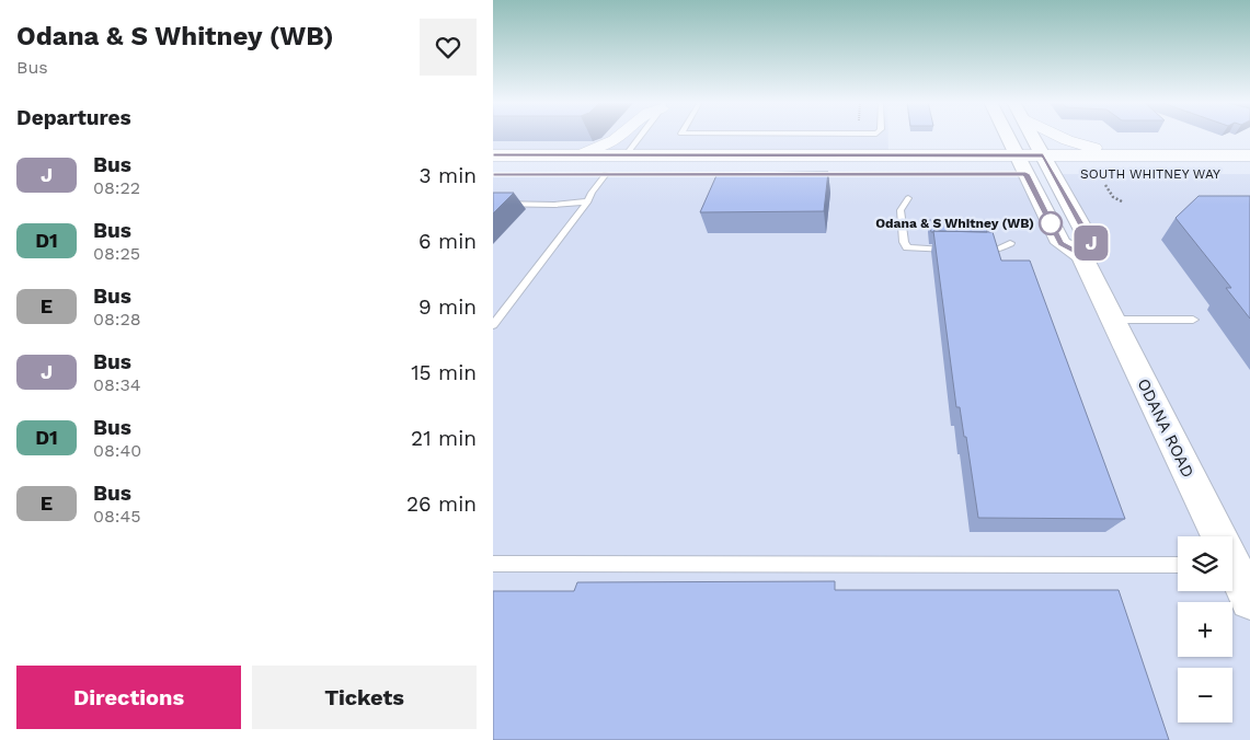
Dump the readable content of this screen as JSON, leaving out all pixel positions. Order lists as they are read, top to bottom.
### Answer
{
  "streets": {
    "main road": ["SOUTH WHITNEY WAY"],
    "street": ["ODANA ROAD"]
  },
  "places": ["Odana & S Whitney (WB)"],
  "lines": ["bus line J"],
  "page": {
    "heading": [
      ["Odana & S Whitney (WB)", "Bus"],
      "Departures"
    ],
    "on_map": "J",
    "list": [
      {
        "mark": "J",
        "name": "Bus",
        "note": "08:22",
        "value": "3 min"
      },
      {
        "mark": "D1",
        "name": "Bus",
        "note": "08:25",
        "value": "6 min"
      },
      {
        "mark": "E",
        "name": "Bus",
        "note": "08:28",
        "value": "9 min"
      },
      {
        "mark": "J",
        "name": "Bus",
        "note": "08:34",
        "value": "15 min"
      },
      {
        "mark": "D1",
        "name": "Bus",
        "note": "08:40",
        "value": "21 min"
      },
      {
        "mark": "E",
        "name": "Bus",
        "note": "08:45",
        "value": "26 min"
      }
    ],
    "map_buttons": ["+", "−"],
    "buttons": ["Directions", "Tickets"]
  }
}
